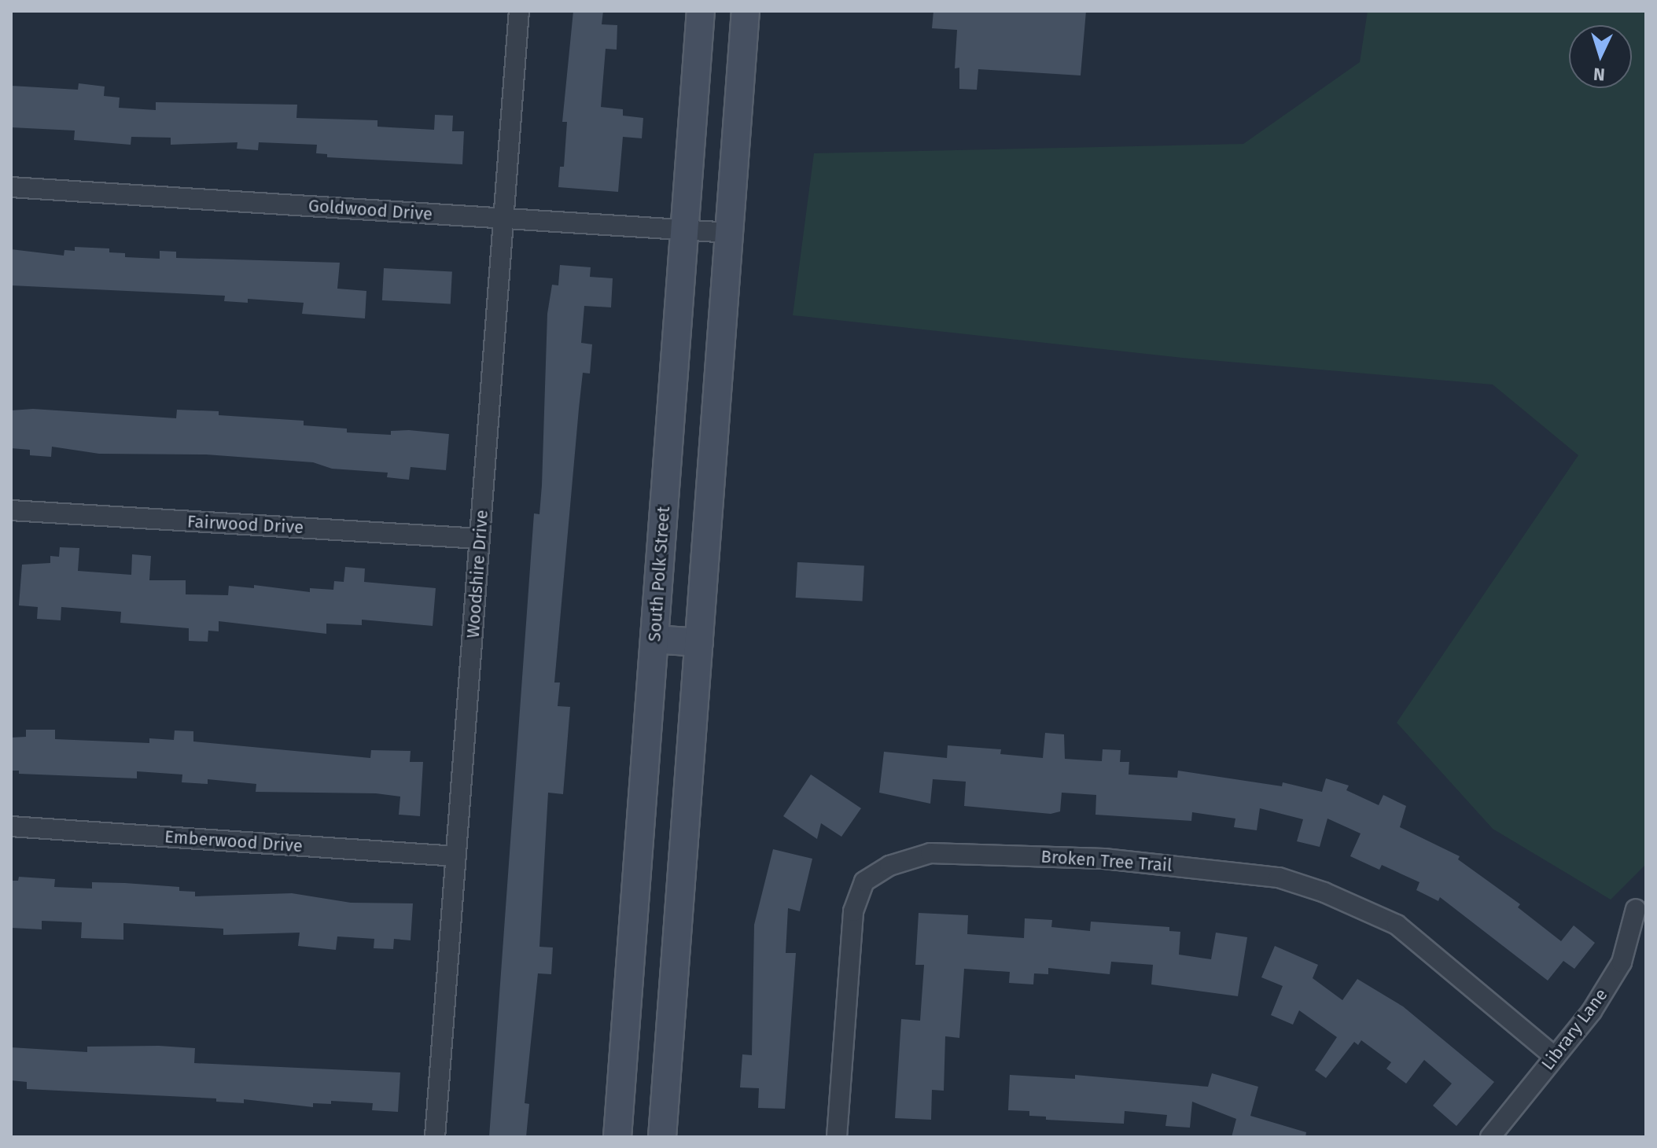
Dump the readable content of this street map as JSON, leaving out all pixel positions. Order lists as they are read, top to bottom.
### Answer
{
  "streets": {
    "main road": ["South Polk Street"],
    "street": [
      "Goldwood Drive",
      "Fairwood Drive",
      "Woodshire Drive",
      "Emberwood Drive",
      "Broken Tree Trail",
      "Library Lane"
    ]
  },
  "crossings": [
    ["Goldwood Drive", "Woodshire Drive"],
    ["Goldwood Drive", "South Polk Street"],
    ["Fairwood Drive", "Woodshire Drive"],
    ["Woodshire Drive", "Emberwood Drive"],
    ["Broken Tree Trail", "Library Lane"]
  ],
  "north": "bottom"
}
